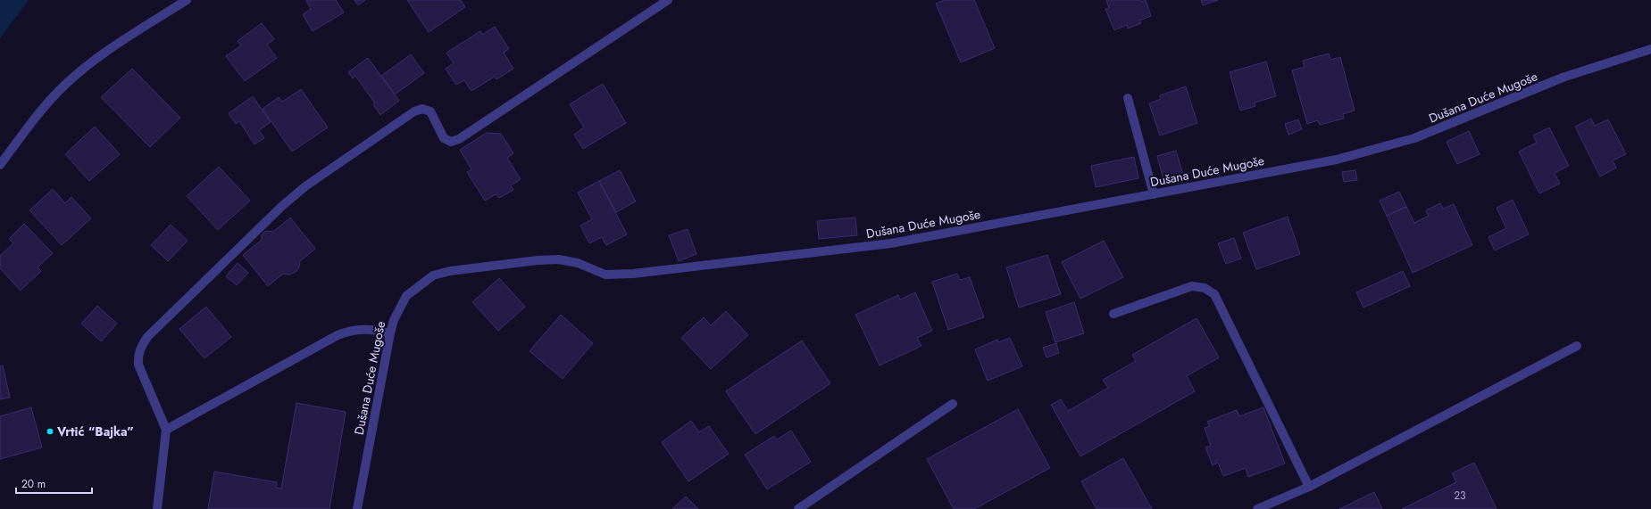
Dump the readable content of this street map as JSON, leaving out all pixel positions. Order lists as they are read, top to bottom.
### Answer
{
  "streets": {
    "street": ["Dušana Duće Mugoše"]
  },
  "places": ["Vrtić “Bajka”"],
  "house_numbers": ["23"],
  "scale_bar": "20 m"
}
